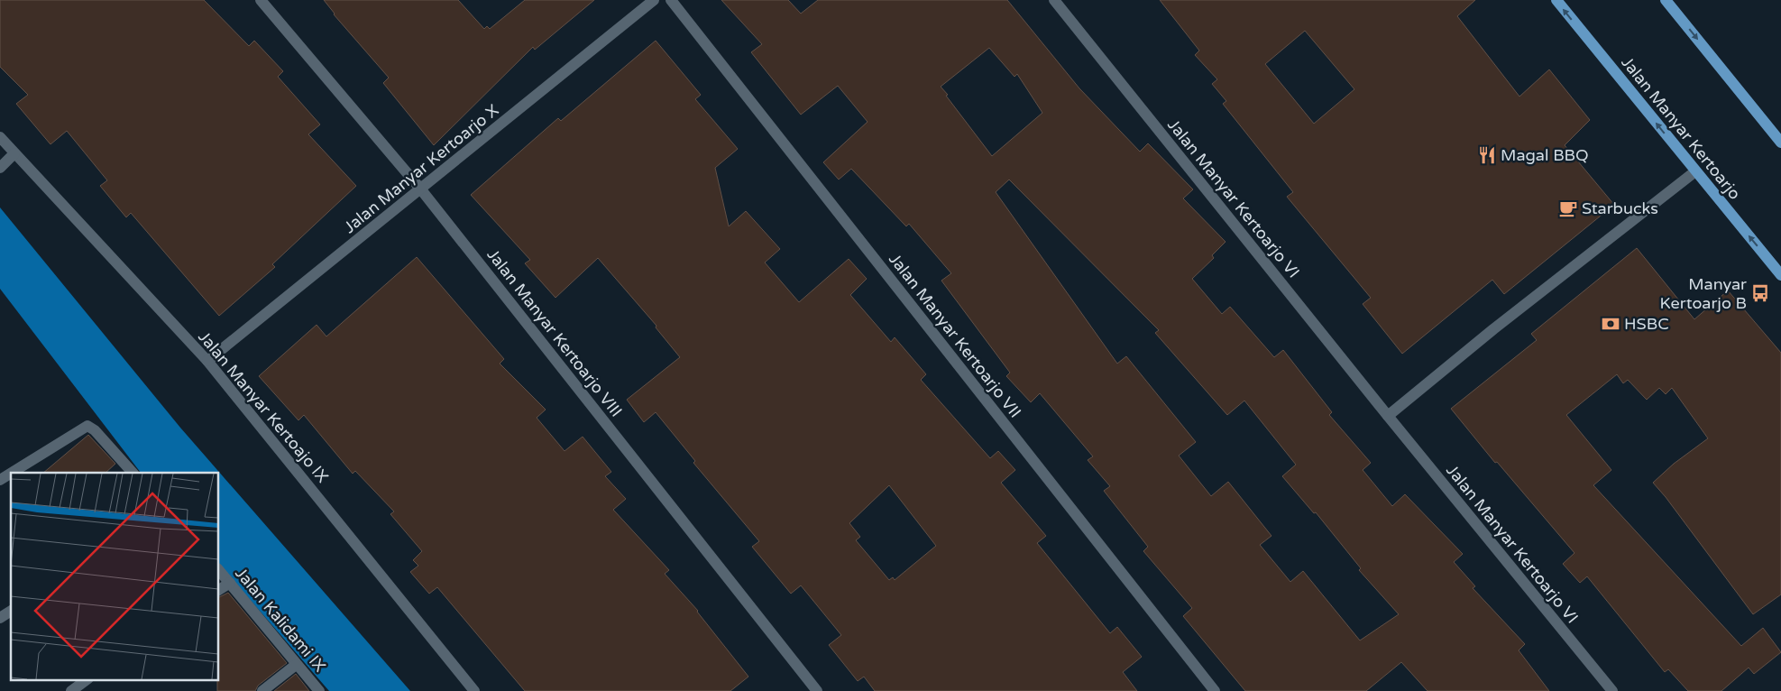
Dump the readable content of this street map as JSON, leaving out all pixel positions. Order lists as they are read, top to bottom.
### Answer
{
  "streets": {
    "main road": ["Jalan Manyar Kertoarjo"],
    "street": [
      "Jalan Manyar Kertoarjo X",
      "Jalan Manyar Kertoarjo VI",
      "Jalan Manyar Kertoarjo VIII",
      "Jalan Manyar Kertoarjo VII",
      "Jalan Manyar Kertoajo IX",
      "Jalan Kalidami IX"
    ]
  },
  "crossings": [
    ["Jalan Manyar Kertoarjo X", "Jalan Manyar Kertoarjo VIII"],
    ["Jalan Manyar Kertoarjo X", "Jalan Manyar Kertoajo IX"]
  ],
  "places": {
    "restaurant": ["Magal BBQ"],
    "cafe": ["Starbucks"],
    "bus stop": ["Manyar Kertoarjo B"],
    "bank": ["HSBC"]
  }
}
